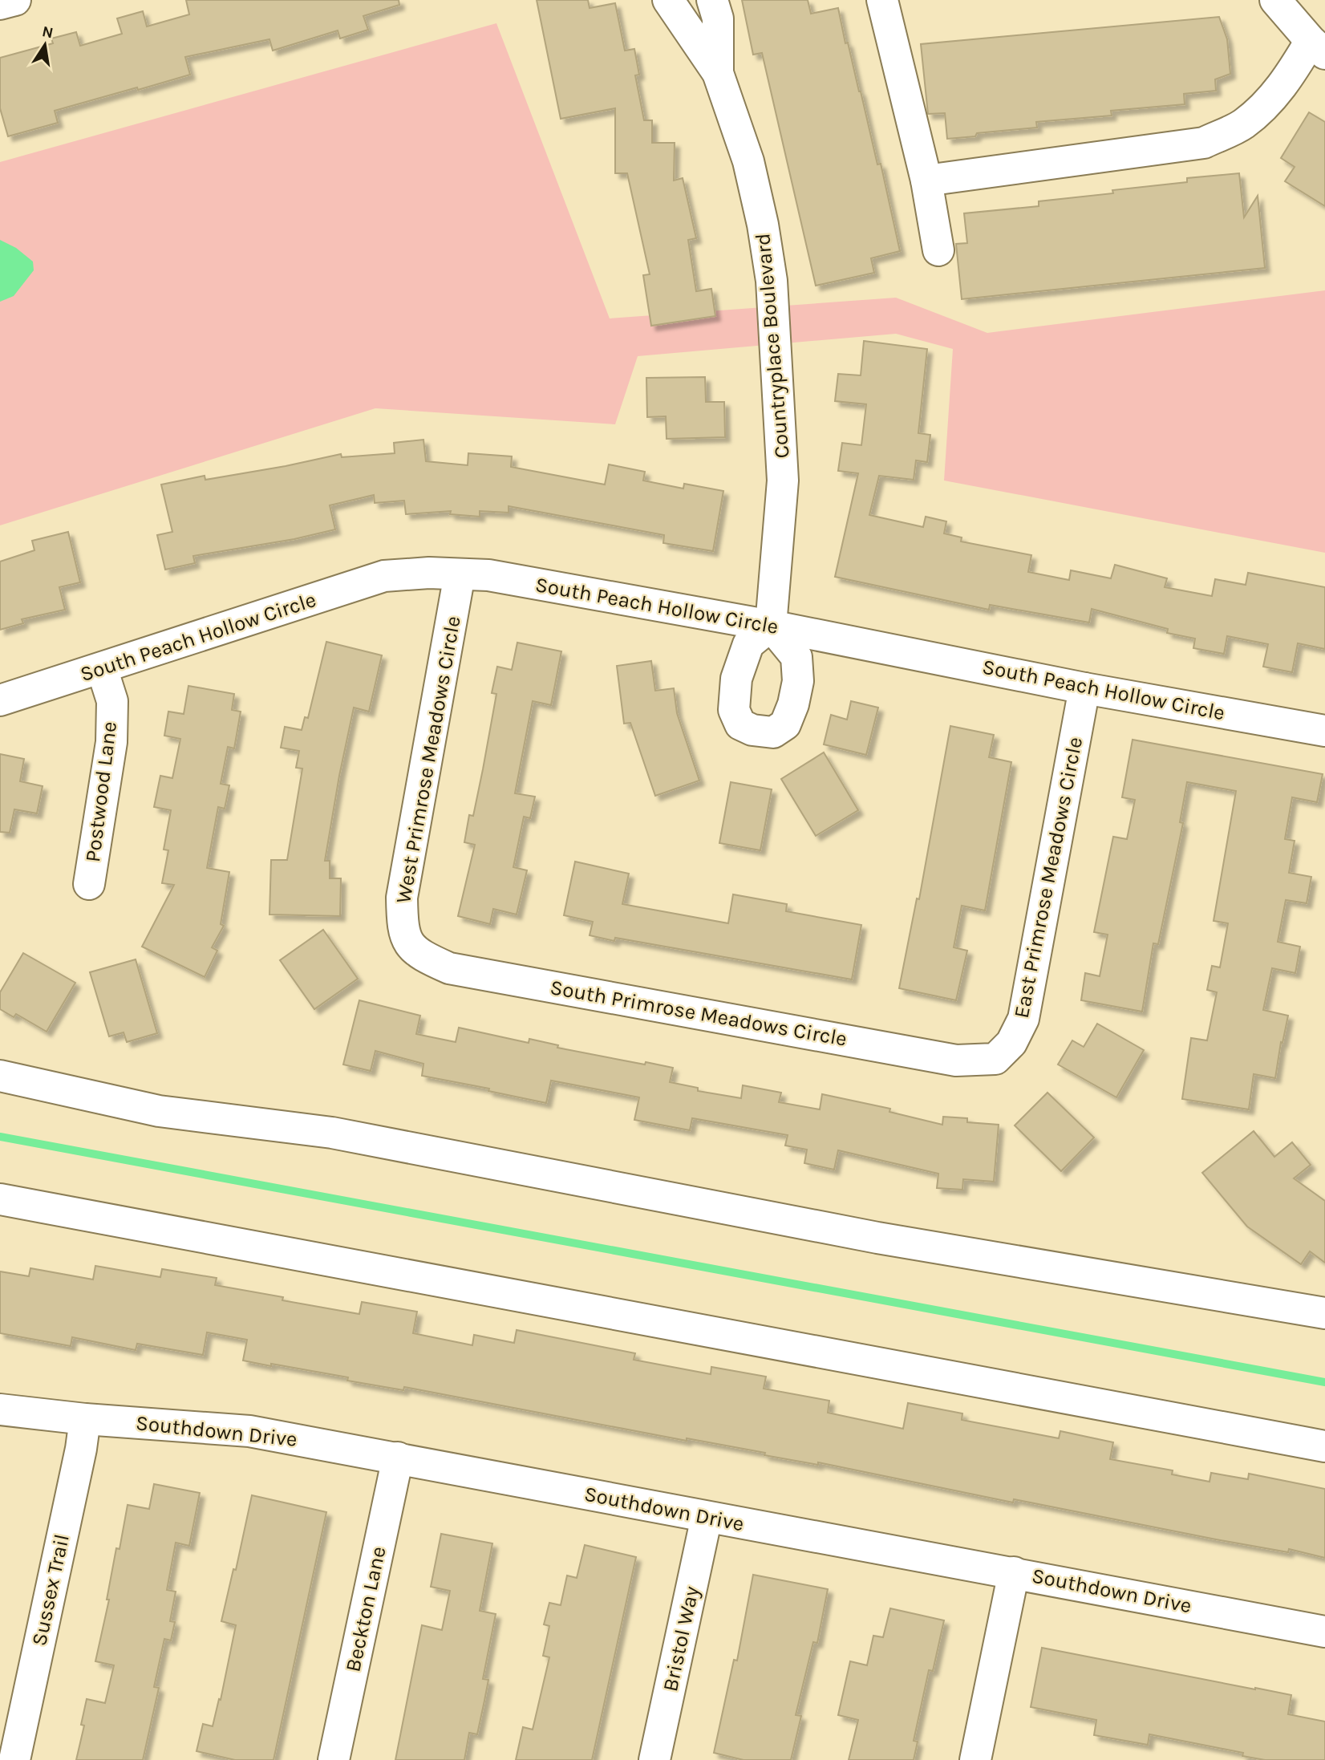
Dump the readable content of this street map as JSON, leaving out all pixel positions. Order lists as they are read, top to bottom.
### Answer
{
  "streets": {
    "street": [
      "Countryplace Boulevard",
      "South Peach Hollow Circle",
      "West Primrose Meadows Circle",
      "Postwood Lane",
      "East Primrose Meadows Circle",
      "South Primrose Meadows Circle",
      "Southdown Drive",
      "Sussex Trail",
      "Beckton Lane",
      "Bristol Way"
    ]
  },
  "crossings": [
    ["Countryplace Boulevard", "South Peach Hollow Circle"],
    ["South Peach Hollow Circle", "West Primrose Meadows Circle"],
    ["South Peach Hollow Circle", "Postwood Lane"],
    ["South Peach Hollow Circle", "East Primrose Meadows Circle"],
    ["West Primrose Meadows Circle", "South Primrose Meadows Circle"],
    ["East Primrose Meadows Circle", "South Primrose Meadows Circle"],
    ["Southdown Drive", "Sussex Trail"],
    ["Southdown Drive", "Beckton Lane"],
    ["Southdown Drive", "Bristol Way"]
  ],
  "north": "top"
}
